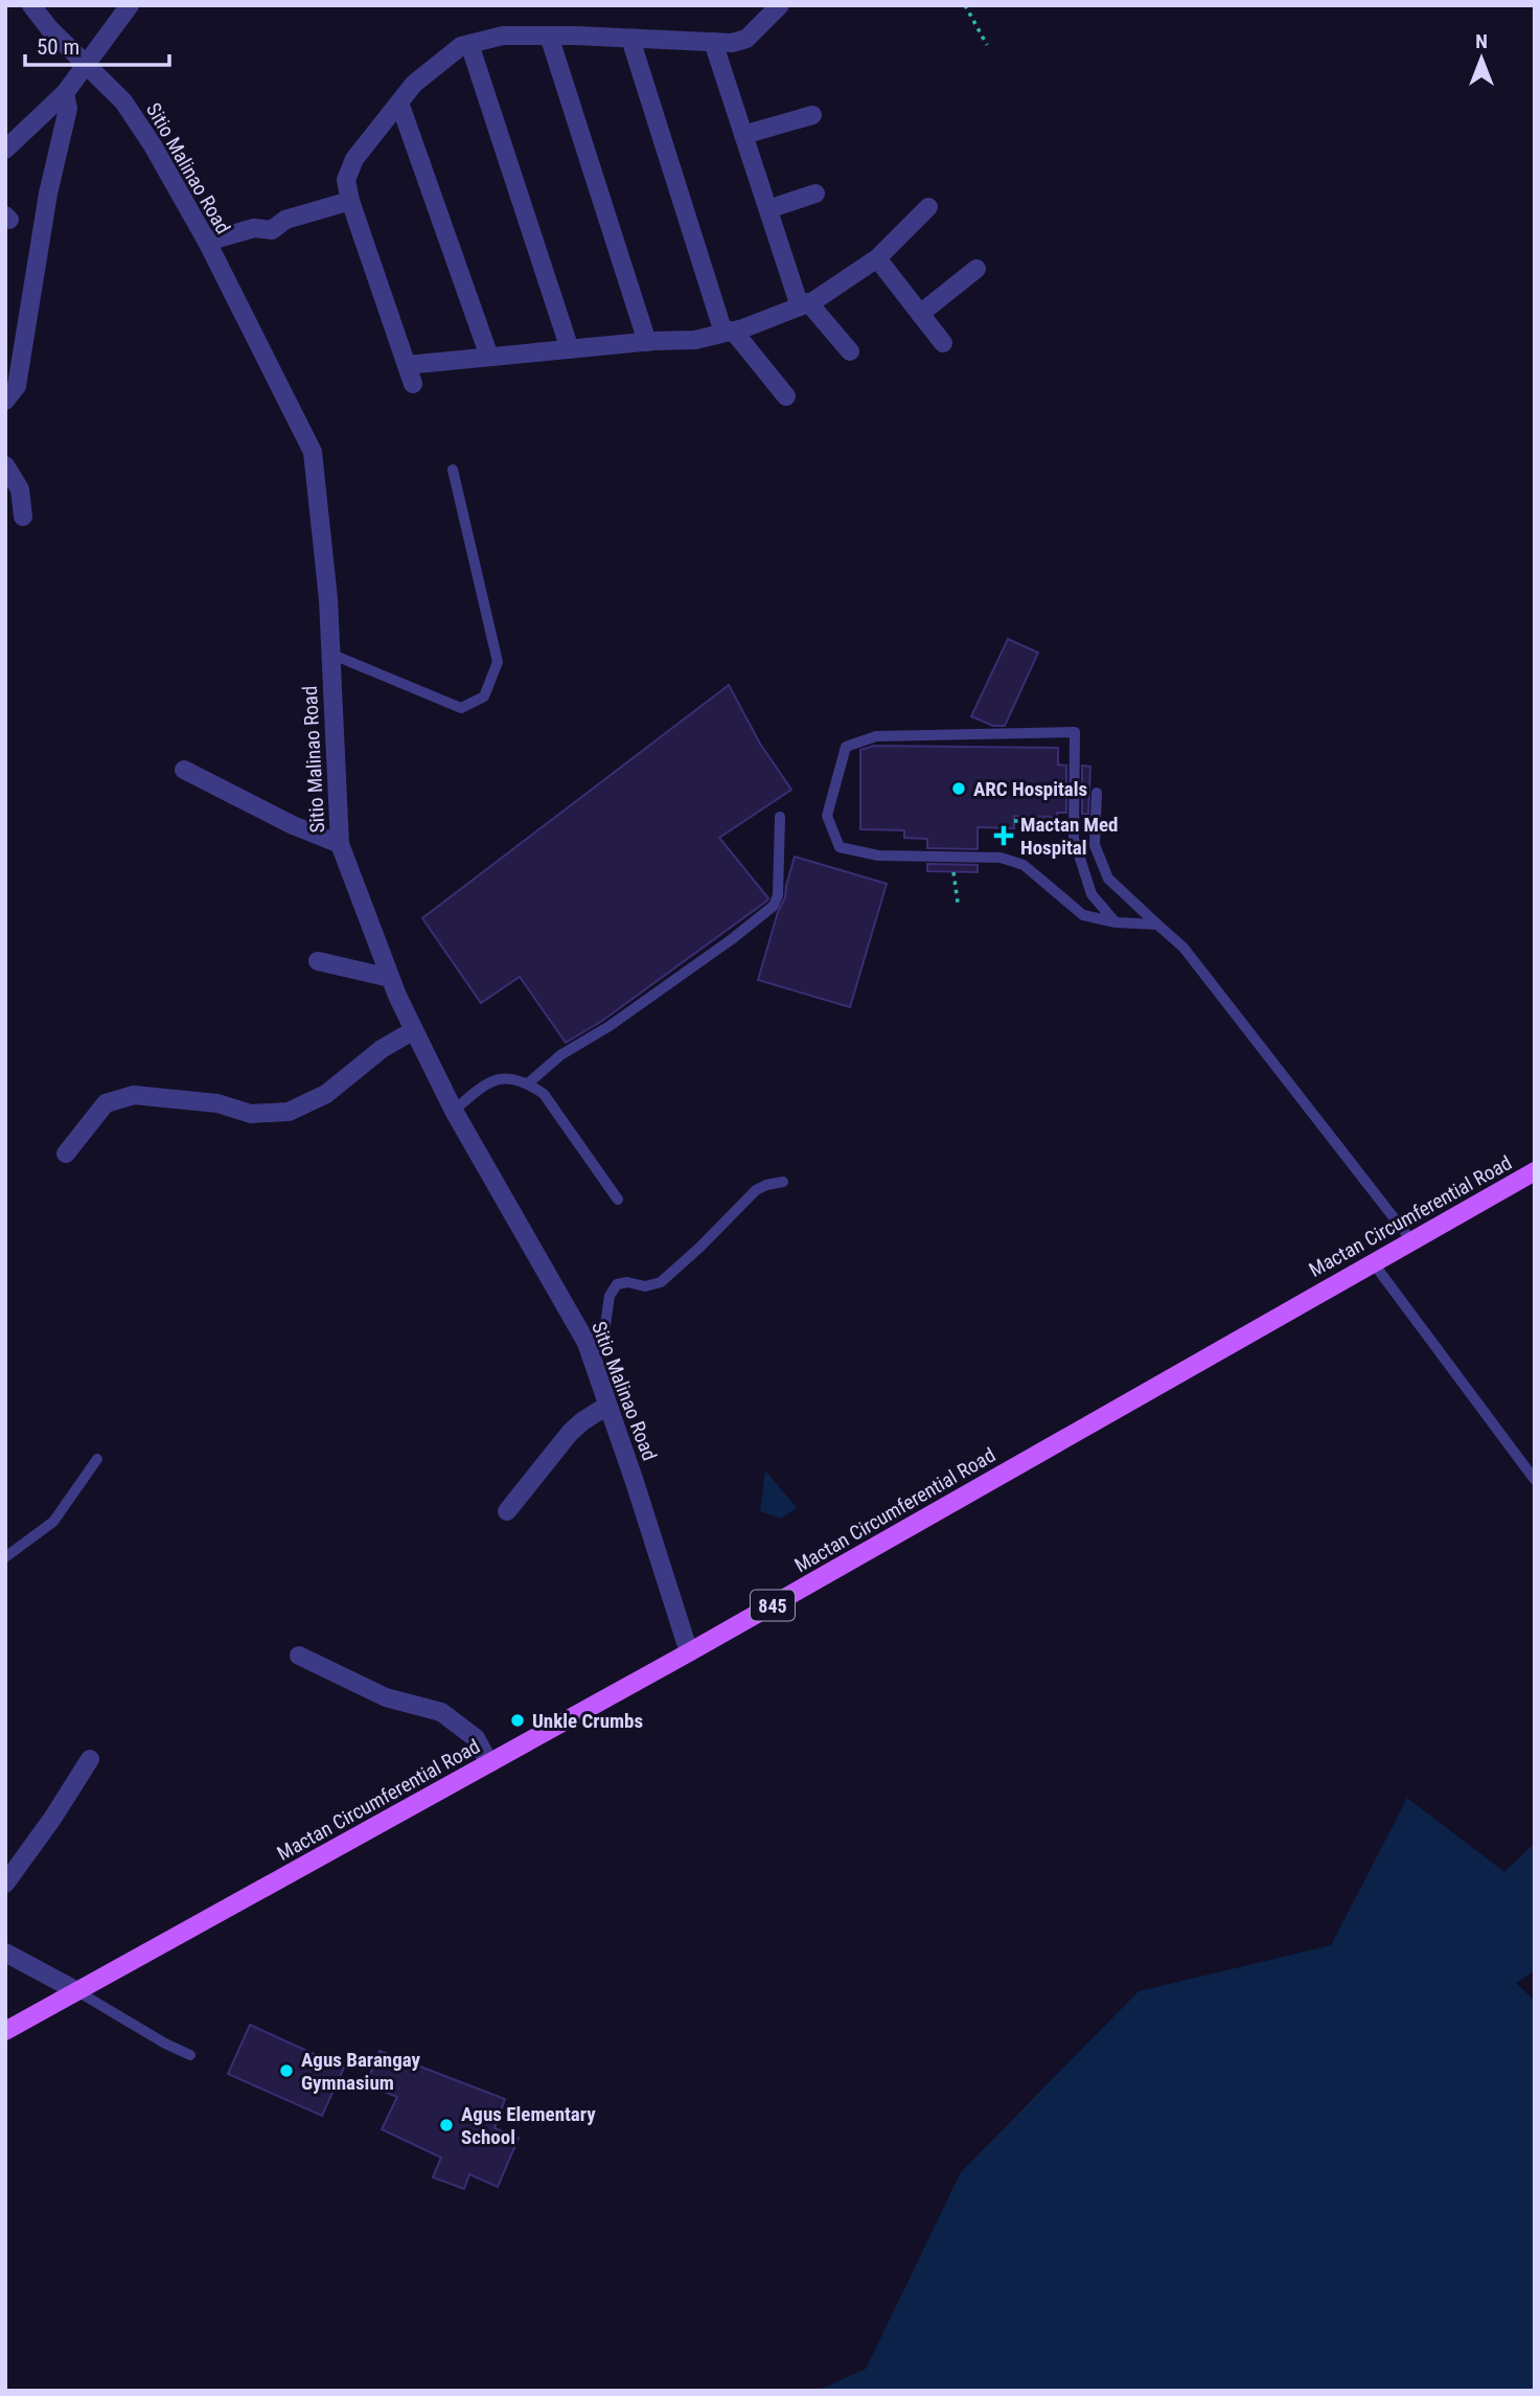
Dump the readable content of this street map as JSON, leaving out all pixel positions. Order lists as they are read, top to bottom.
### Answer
{
  "streets": {
    "main road": ["Mactan Circumferential Road", "845"],
    "street": ["Sitio Malinao Road"]
  },
  "crossings": [
    ["Sitio Malinao Road", "Mactan Circumferential Road"]
  ],
  "places": {
    "other": [
      "ARC Hospitals",
      "Unkle Crumbs",
      "Agus Barangay Gymnasium",
      "Agus Elementary School"
    ],
    "health": ["Mactan Med Hospital"]
  },
  "scale_bar": "50 m",
  "north": "top"
}
